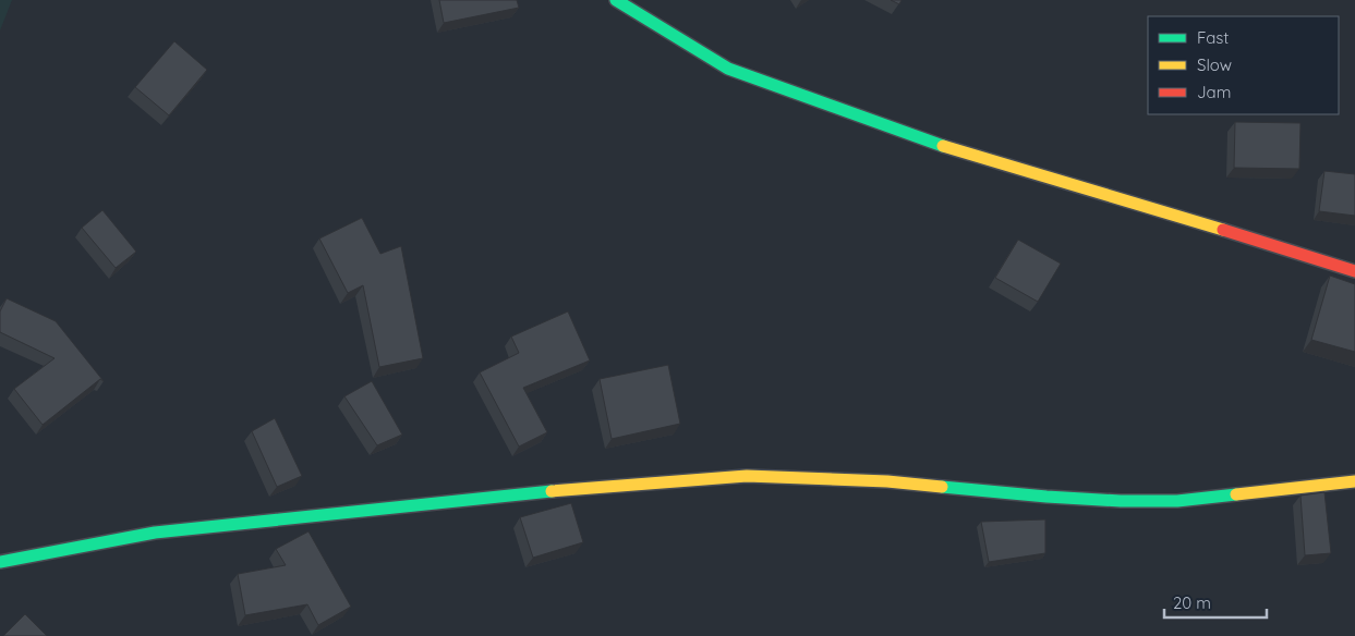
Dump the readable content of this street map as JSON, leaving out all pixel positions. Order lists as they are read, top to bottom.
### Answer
{
  "legend": ["Fast", "Slow", "Jam"],
  "scale_bar": "20 m"
}
